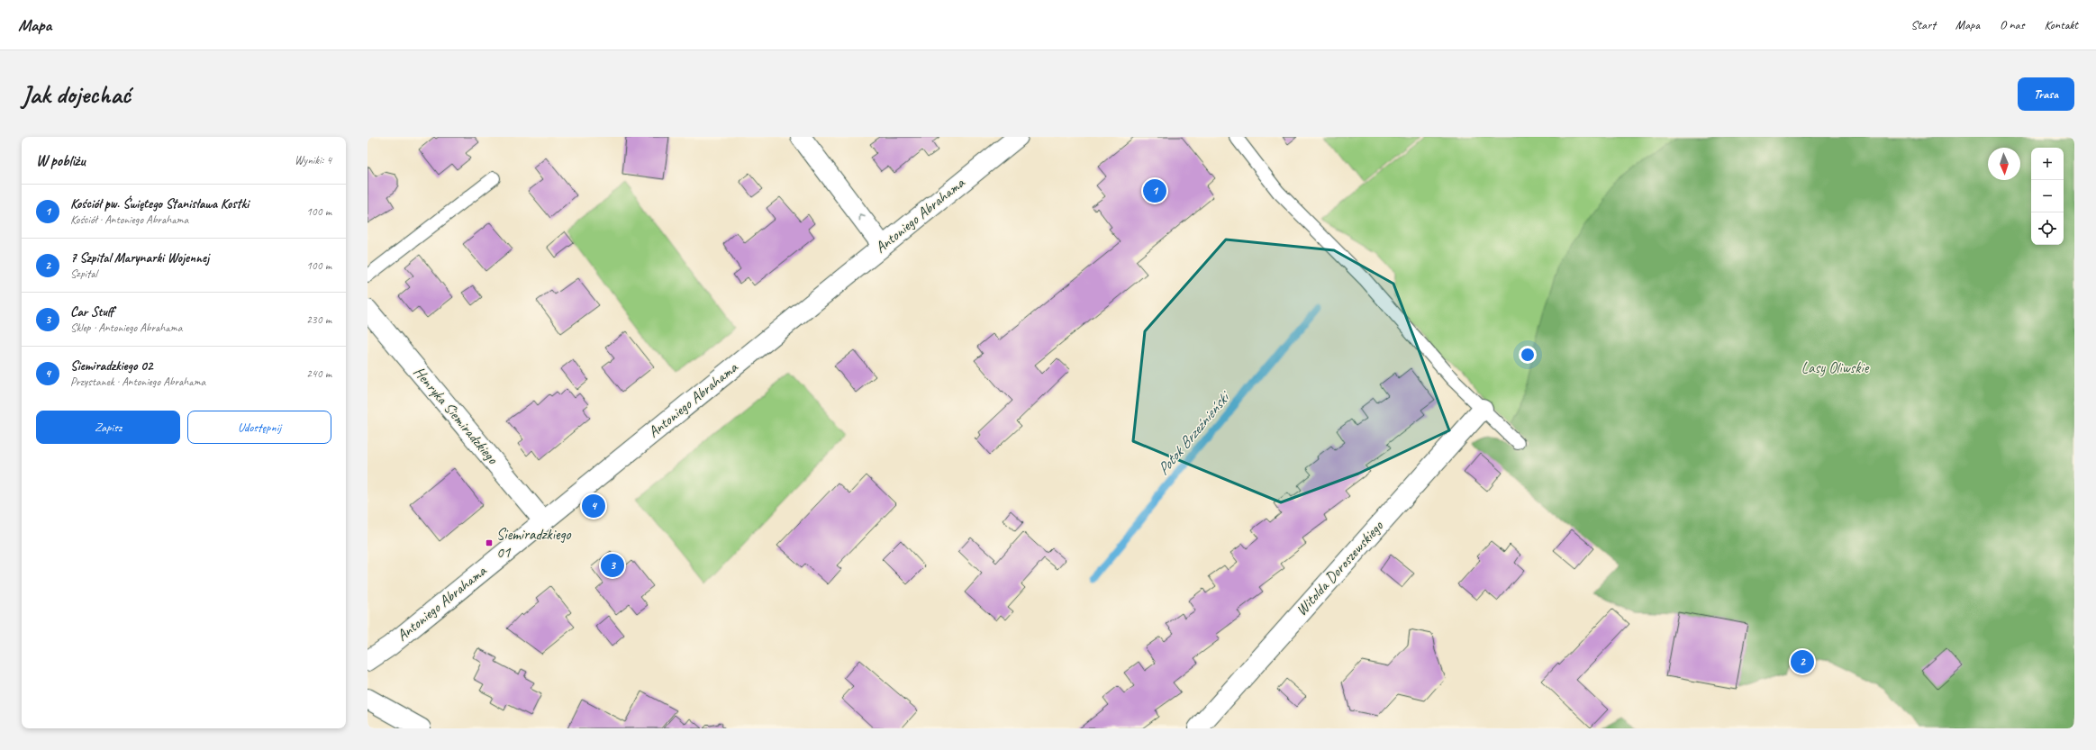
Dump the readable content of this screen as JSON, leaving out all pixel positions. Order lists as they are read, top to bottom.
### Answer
{
  "streets": {
    "street": ["Antoniego Abrahama", "Henryka Siemiradzkiego", "Witolda Doroszewskiego"]
  },
  "crossings": [
    ["Antoniego Abrahama", "Henryka Siemiradzkiego"]
  ],
  "water": ["Potok Brzeźnieński"],
  "parks": ["Lasy Oliwskie"],
  "places": {
    "transit": ["Siemiradzkiego 01"]
  },
  "north": "bottom",
  "page": {
    "header": "Mapa",
    "nav": [
      "Start",
      "Mapa",
      "O nas",
      "Kontakt"
    ],
    "buttons": [
      "Trasa",
      ["Zapisz", "Udostępnij"]
    ],
    "title": "Jak dojechać",
    "heading": ["W pobliżu", "Wyniki: 4"],
    "map_buttons": ["+", "−"],
    "pins": [
      "1",
      "4",
      "3",
      "2"
    ],
    "list": [
      {
        "mark": "1",
        "name": "Kościół pw. Świętego Stanisława Kostki",
        "note": "Kościół · Antoniego Abrahama",
        "value": "100 m"
      },
      {
        "mark": "2",
        "name": "7 Szpital Marynarki Wojennej",
        "note": "Szpital",
        "value": "100 m"
      },
      {
        "mark": "3",
        "name": "Car Stuff",
        "note": "Sklep · Antoniego Abrahama",
        "value": "230 m"
      },
      {
        "mark": "4",
        "name": "Siemiradzkiego 02",
        "note": "Przystanek · Antoniego Abrahama",
        "value": "240 m"
      }
    ]
  }
}
